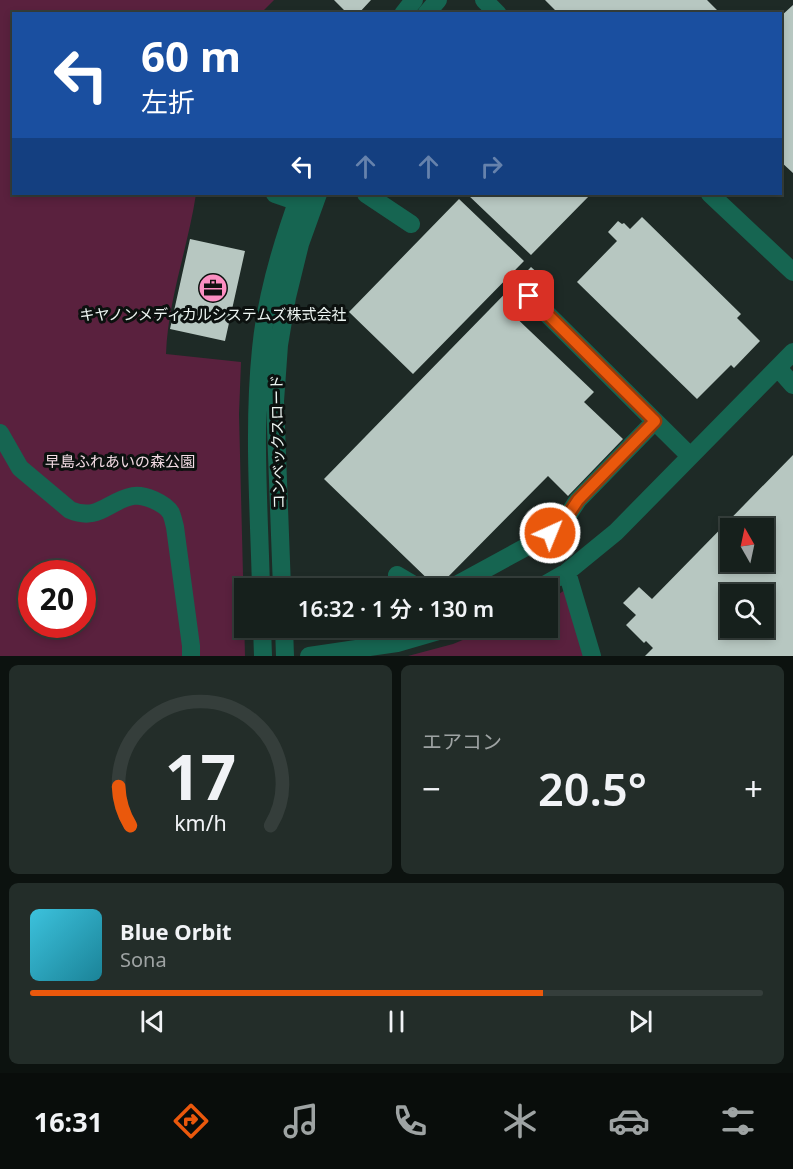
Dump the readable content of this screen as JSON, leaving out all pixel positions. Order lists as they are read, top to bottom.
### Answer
{
  "streets": {
    "street": ["コンベックスロード"]
  },
  "parks": ["早島ふれあいの森公園"],
  "places": {
    "office": ["キヤノンメディカルシステムズ株式会社"]
  },
  "north": "top",
  "page": {
    "turn": ["60 m", "左折"],
    "limit": "20",
    "trip": "16:32 · 1 分 · 130 m",
    "tile": "エアコン",
    "heat": ["−", "20.5°", "+"],
    "song": ["Blue Orbit", "Sona"],
    "tabs": "16:31",
    "gauge": ["17", "km/h"]
  }
}
